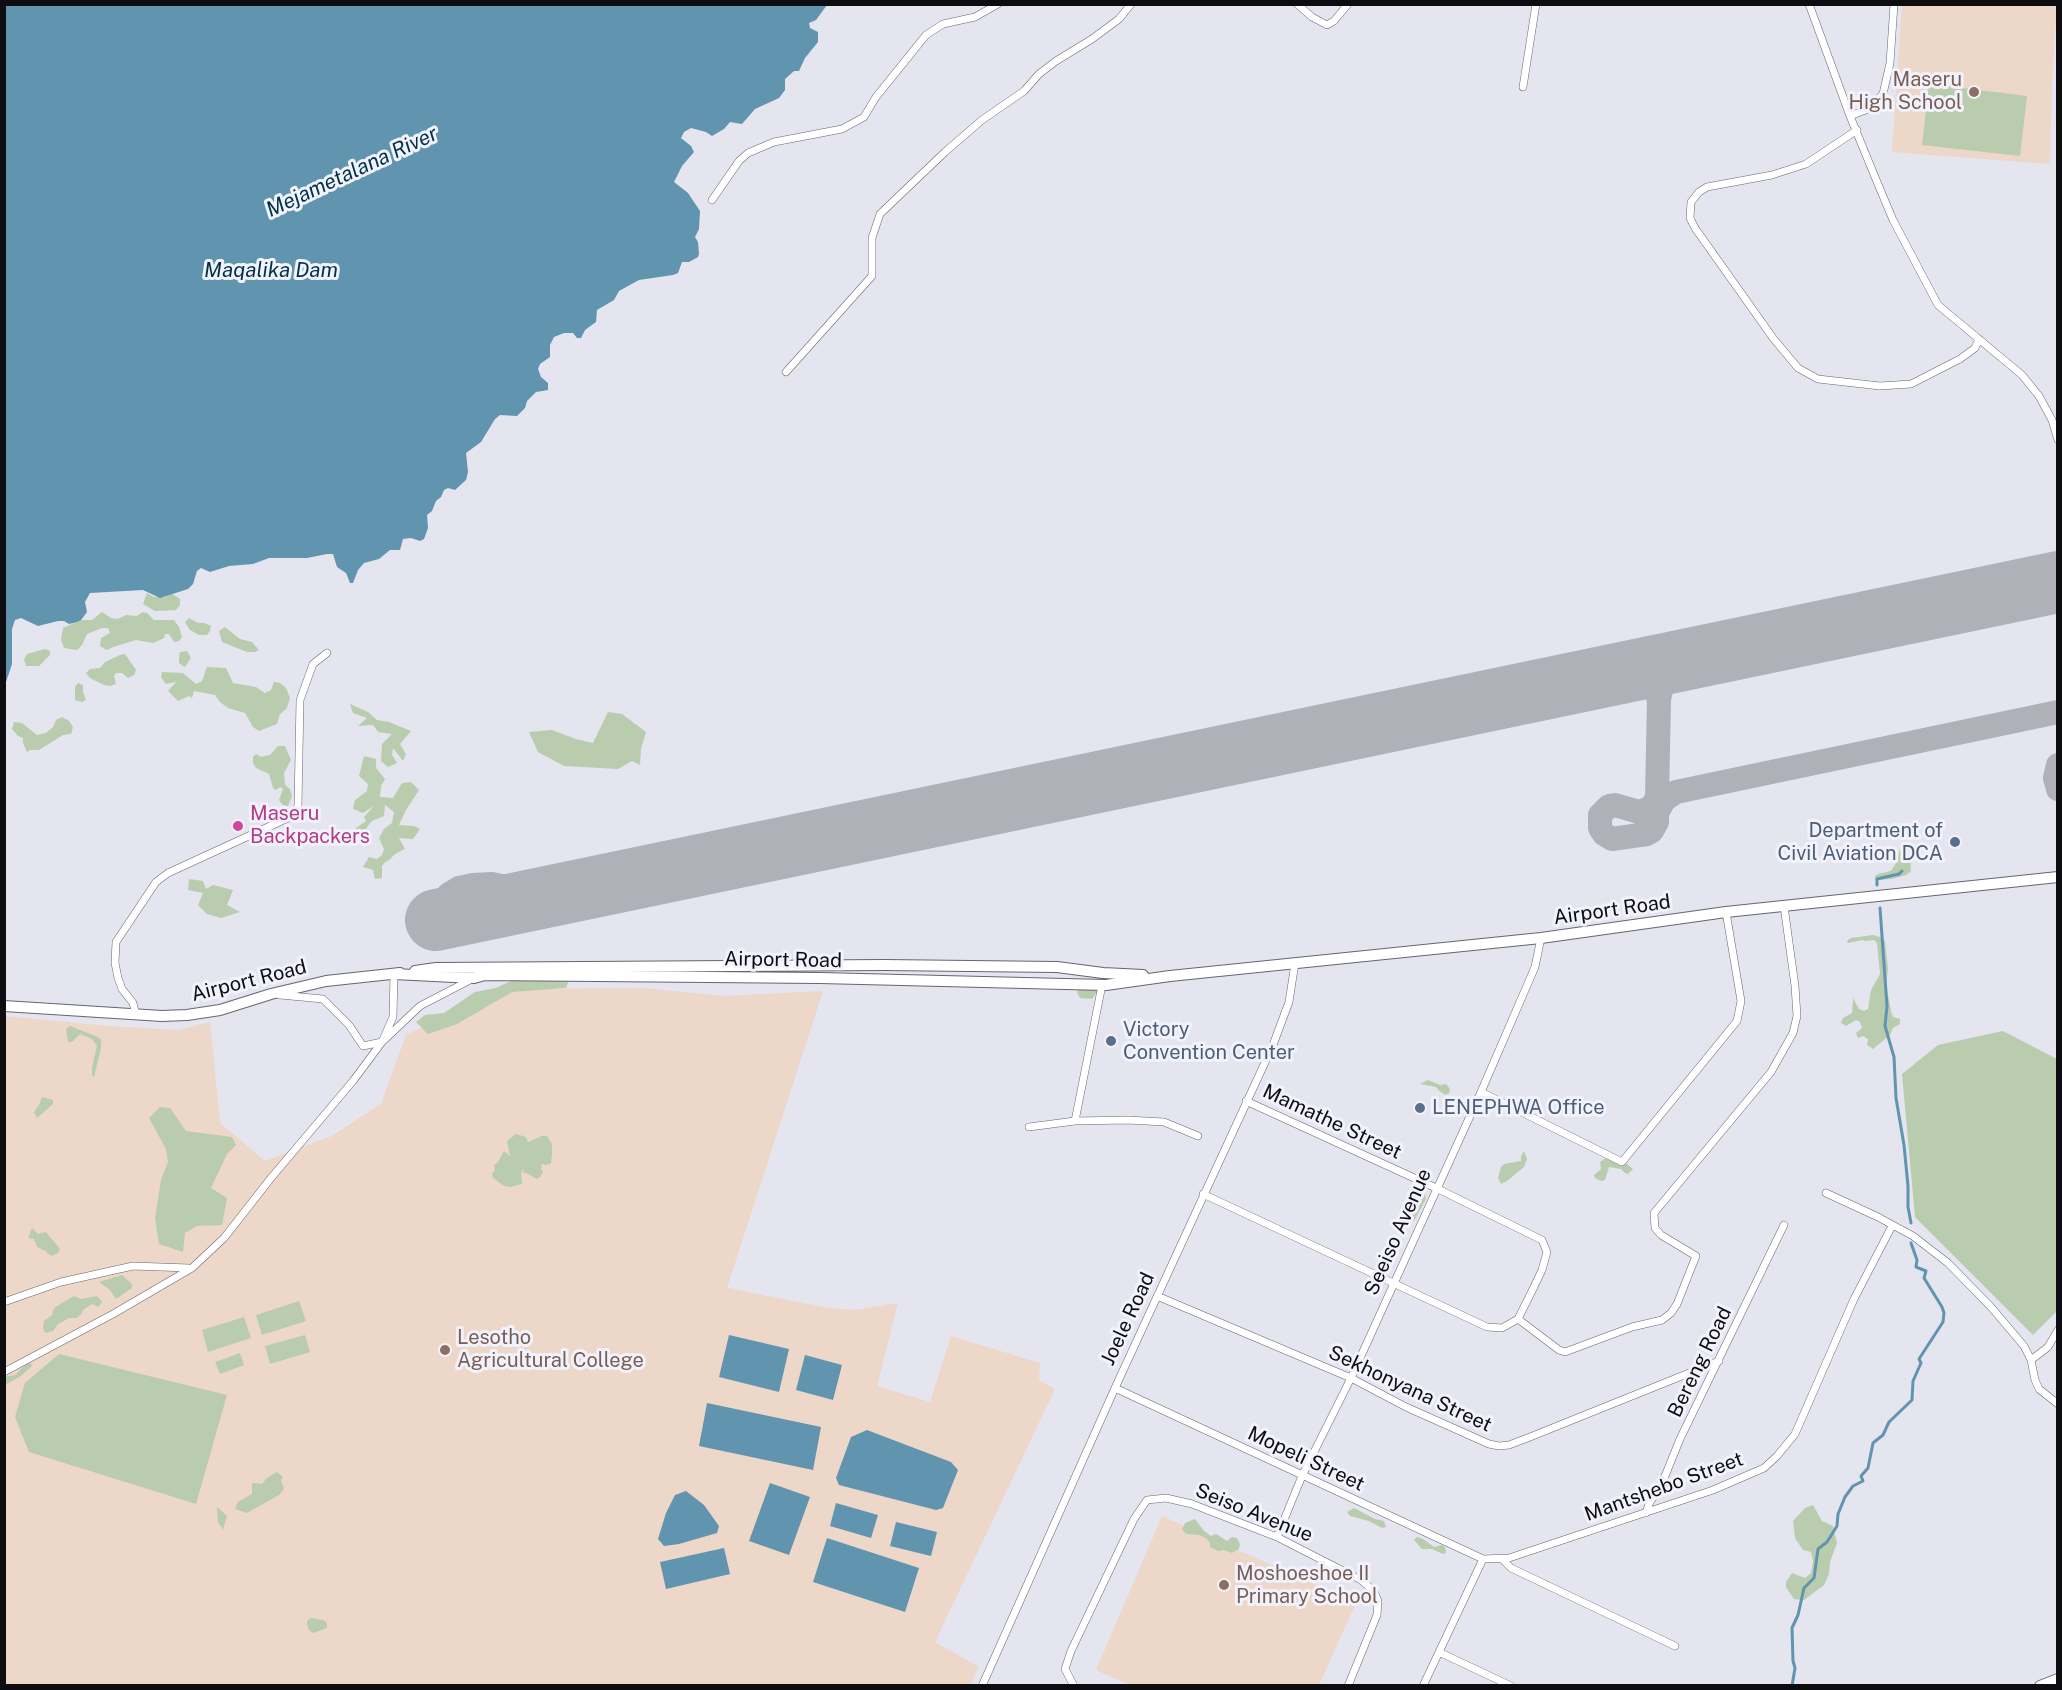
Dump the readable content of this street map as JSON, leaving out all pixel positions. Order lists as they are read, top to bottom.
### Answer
{
  "streets": {
    "main road": ["Airport Road"],
    "street": [
      "Mamathe Street",
      "Seeiso Avenue",
      "Joele Road",
      "Bereng Road",
      "Sekhonyana Street",
      "Mopeli Street",
      "Mantshebo Street",
      "Seiso Avenue"
    ]
  },
  "crossings": [
    ["Airport Road", "Seeiso Avenue"],
    ["Airport Road", "Joele Road"],
    ["Mamathe Street", "Seeiso Avenue"],
    ["Mamathe Street", "Joele Road"],
    ["Seeiso Avenue", "Sekhonyana Street"],
    ["Seeiso Avenue", "Mopeli Street"],
    ["Seeiso Avenue", "Seiso Avenue"],
    ["Joele Road", "Sekhonyana Street"],
    ["Joele Road", "Mopeli Street"],
    ["Bereng Road", "Sekhonyana Street"],
    ["Bereng Road", "Mantshebo Street"],
    ["Mopeli Street", "Mantshebo Street"]
  ],
  "water": ["Mejametalana River", "Maqalika Dam"],
  "places": [
    "Maseru High School",
    "Maseru Backpackers",
    "Department of Civil Aviation DCA",
    "Victory Convention Center",
    "LENEPHWA Office",
    "Lesotho Agricultural College",
    "Moshoeshoe II Primary School"
  ]
}
